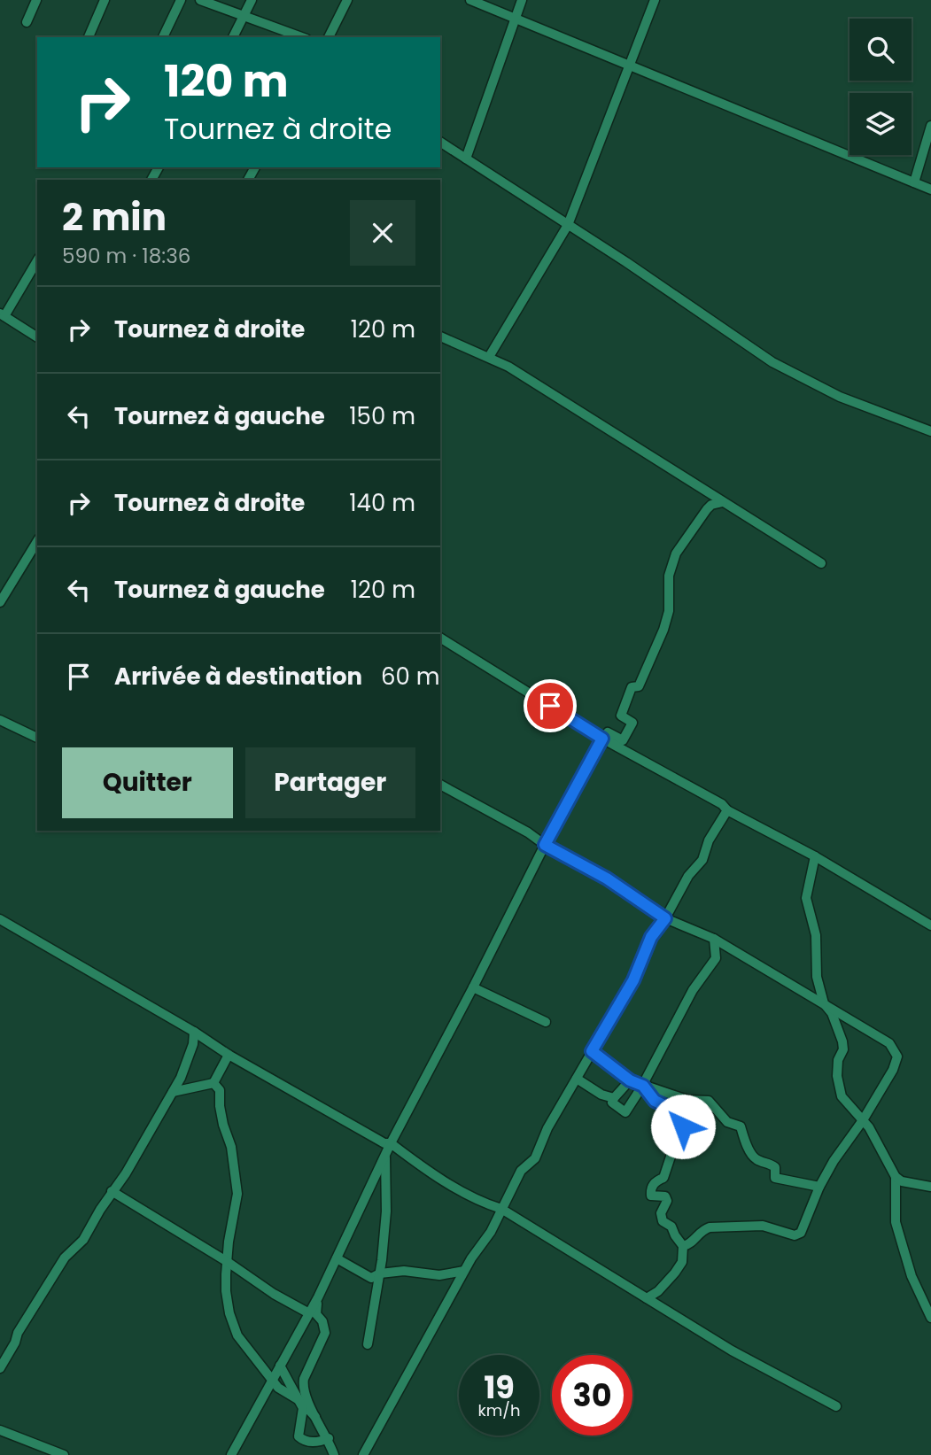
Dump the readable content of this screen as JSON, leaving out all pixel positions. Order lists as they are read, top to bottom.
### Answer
{
  "page": {
    "turn": ["120 m", "Tournez à droite"],
    "heading": ["2 min", "590 m · 18:36"],
    "list": [
      {
        "name": "Tournez à droite",
        "value": "120 m"
      },
      {
        "name": "Tournez à gauche",
        "value": "150 m"
      },
      {
        "name": "Tournez à droite",
        "value": "140 m"
      },
      {
        "name": "Tournez à gauche",
        "value": "120 m"
      },
      {
        "name": "Arrivée à destination",
        "value": "60 m"
      }
    ],
    "buttons": ["Quitter", "Partager"],
    "speed": "19 km/h",
    "limit": "30"
  }
}
